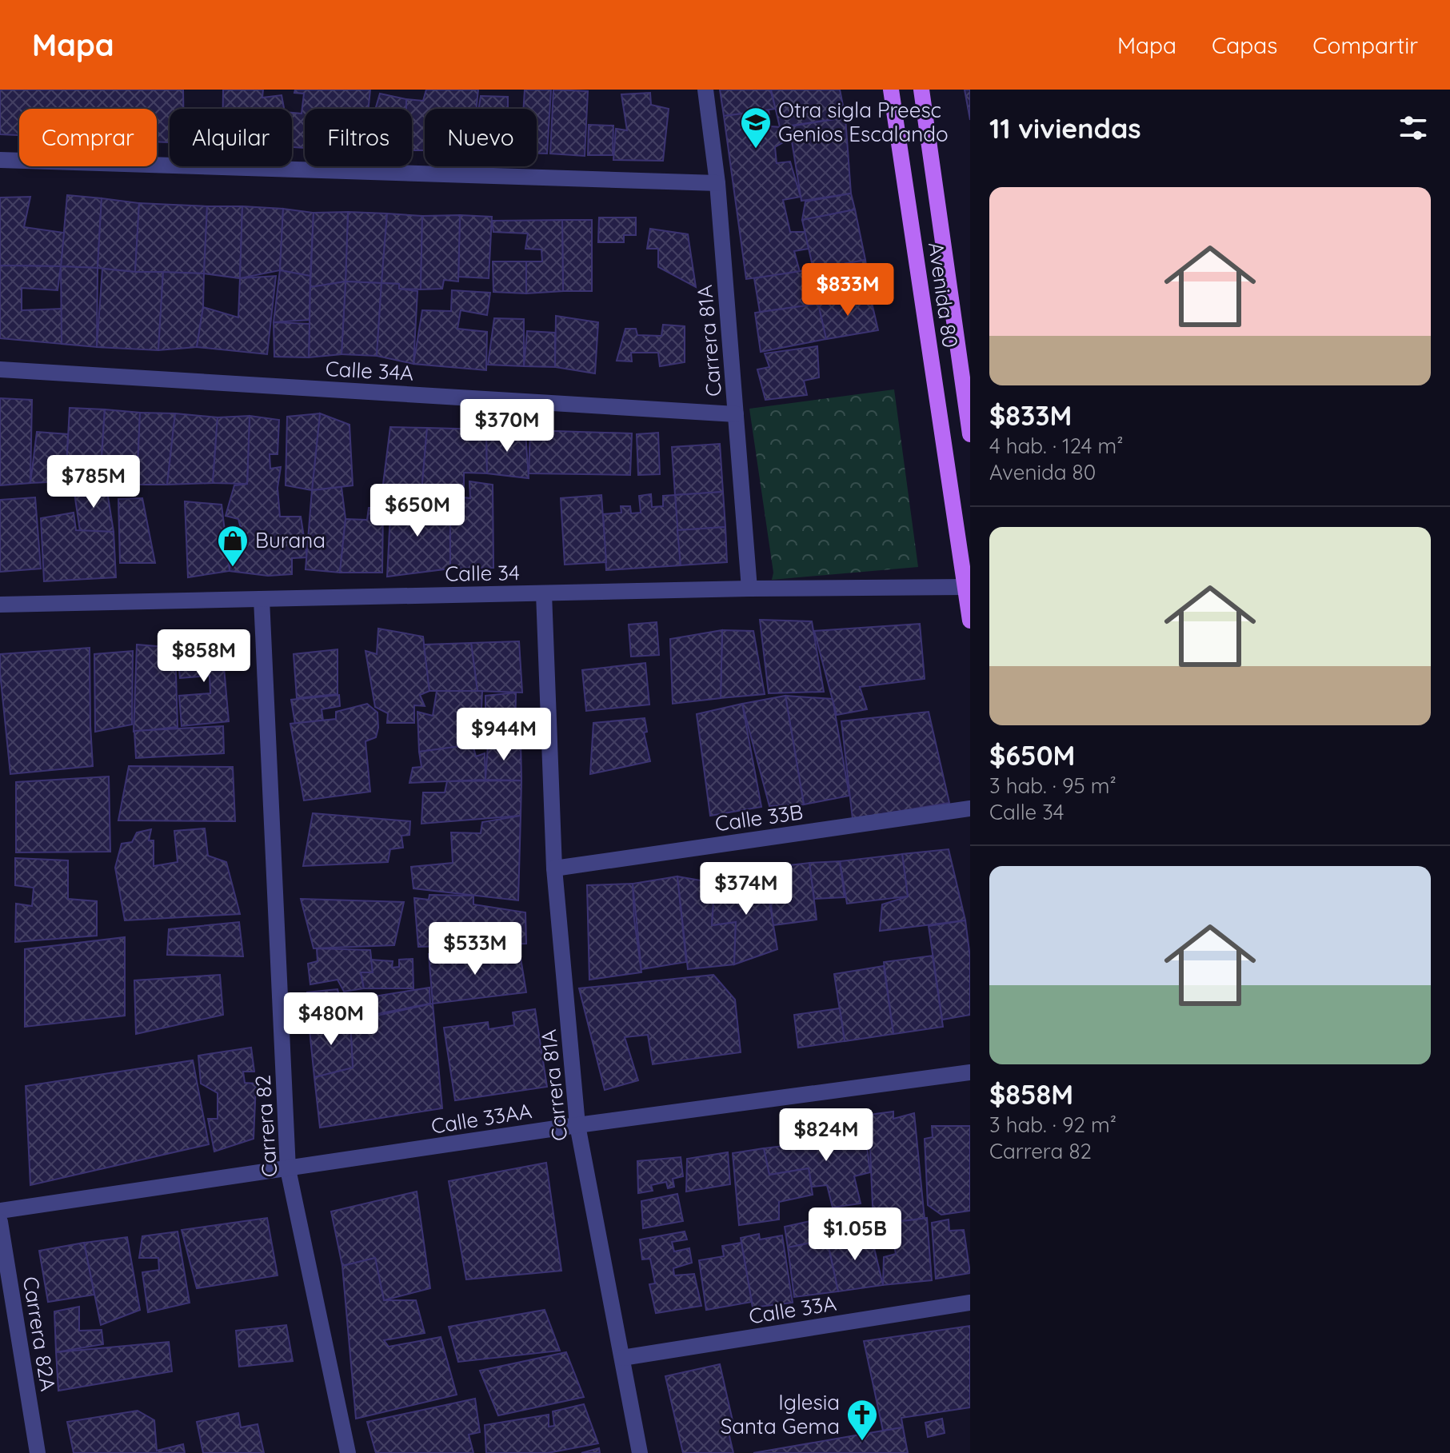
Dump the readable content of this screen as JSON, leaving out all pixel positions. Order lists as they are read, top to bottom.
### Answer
{
  "streets": {
    "main road": ["Avenida 80"],
    "street": [
      "Carrera 81A",
      "Calle 34A",
      "Calle 34",
      "Calle 33B",
      "Calle 33AA",
      "Carrera 82",
      "Calle 33A",
      "Carrera 82A"
    ]
  },
  "crossings": [
    ["Avenida 80", "Calle 34"],
    ["Carrera 81A", "Calle 34A"],
    ["Carrera 81A", "Calle 34"],
    ["Carrera 81A", "Calle 33B"],
    ["Carrera 81A", "Calle 33AA"],
    ["Carrera 81A", "Calle 33A"],
    ["Calle 34", "Carrera 82"],
    ["Calle 33AA", "Carrera 82"]
  ],
  "places": {
    "school or university": ["Otra sigla Preesc Genios Escalando"],
    "shop": ["Burana"],
    "church": ["Iglesia Santa Gema"]
  },
  "page": {
    "header": "Mapa",
    "nav": ["Mapa", "Capas", "Compartir"],
    "heading": "11 viviendas",
    "chip": [
      "Comprar",
      "Alquilar",
      "Filtros",
      "Nuevo"
    ],
    "list": [
      {
        "name": "$833M",
        "note": "4 hab. · 124 m² · Avenida 80"
      },
      {
        "name": "$650M",
        "note": "3 hab. · 95 m² · Calle 34"
      },
      {
        "name": "$858M",
        "note": "3 hab. · 92 m² · Carrera 82"
      }
    ],
    "price": [
      "$833M",
      "$370M",
      "$785M",
      "$650M",
      "$858M",
      "$944M",
      "$374M",
      "$533M",
      "$480M",
      "$824M",
      "$1.05B"
    ]
  }
}
